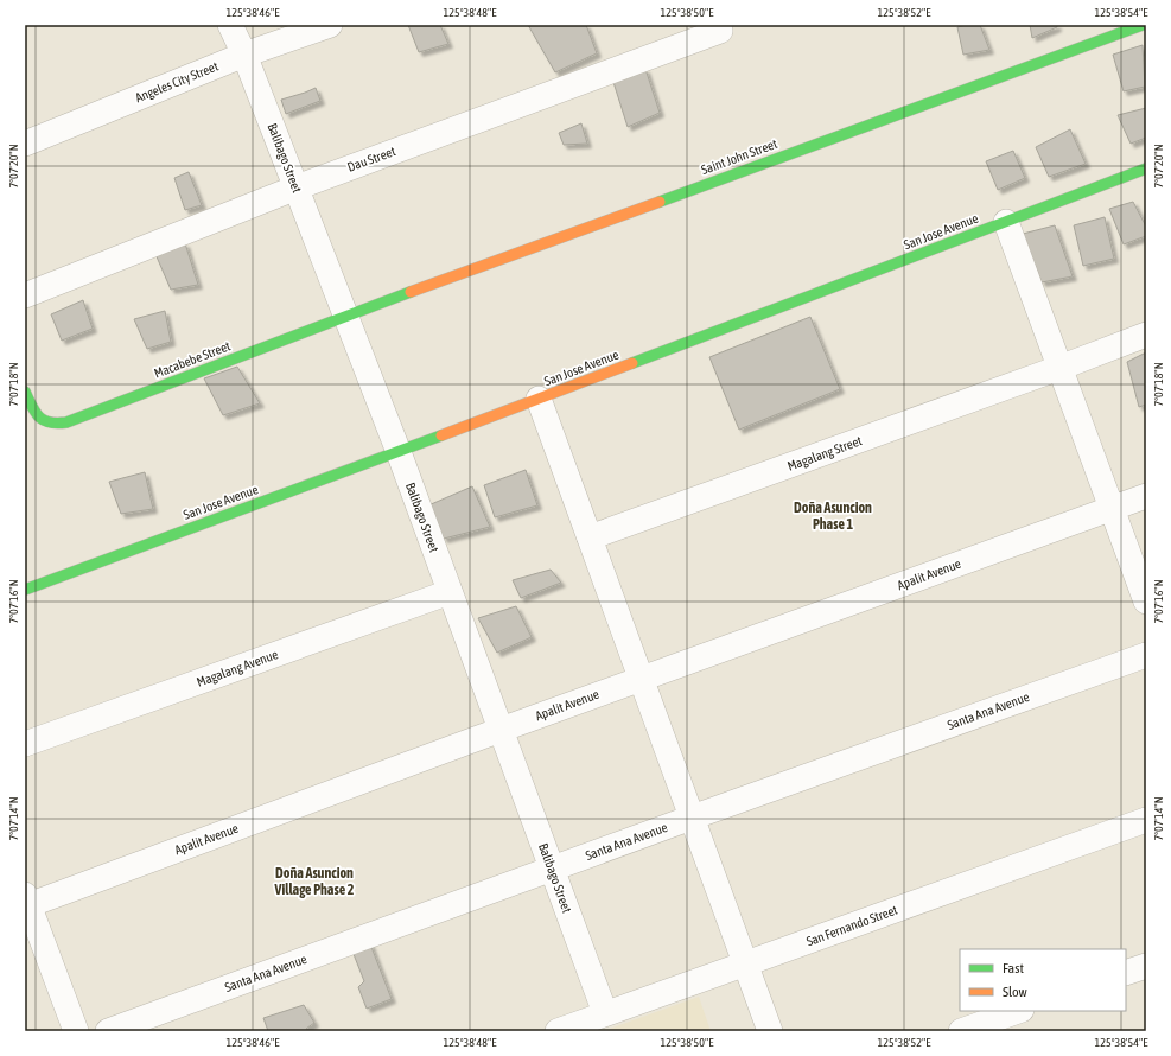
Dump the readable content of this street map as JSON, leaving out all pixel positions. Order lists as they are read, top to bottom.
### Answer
{
  "streets": {
    "street": [
      "Angeles City Street",
      "Saint John Street",
      "Balibago Street",
      "Dau Street",
      "San Jose Avenue",
      "Macabebe Street",
      "Magalang Street",
      "Apalit Avenue",
      "Magalang Avenue",
      "Santa Ana Avenue",
      "San Fernando Street"
    ]
  },
  "crossings": [
    ["Angeles City Street", "Balibago Street"],
    ["Saint John Street", "Balibago Street"],
    ["Saint John Street", "Macabebe Street"],
    ["Balibago Street", "Dau Street"],
    ["Balibago Street", "San Jose Avenue"],
    ["Balibago Street", "Macabebe Street"],
    ["Balibago Street", "Apalit Avenue"],
    ["Balibago Street", "Magalang Avenue"],
    ["Balibago Street", "Santa Ana Avenue"],
    ["Balibago Street", "San Fernando Street"]
  ],
  "districts": ["Doña Asuncion Phase 1", "Doña Asuncion Village Phase 2"],
  "legend": ["Fast", "Slow"],
  "coordinates": [
    "125°38'46\"E",
    "125°38'48\"E",
    "125°38'50\"E",
    "125°38'52\"E",
    "125°38'54\"E",
    "7°07'20\"N",
    "7°07'18\"N",
    "7°07'16\"N",
    "7°07'14\"N"
  ]
}
